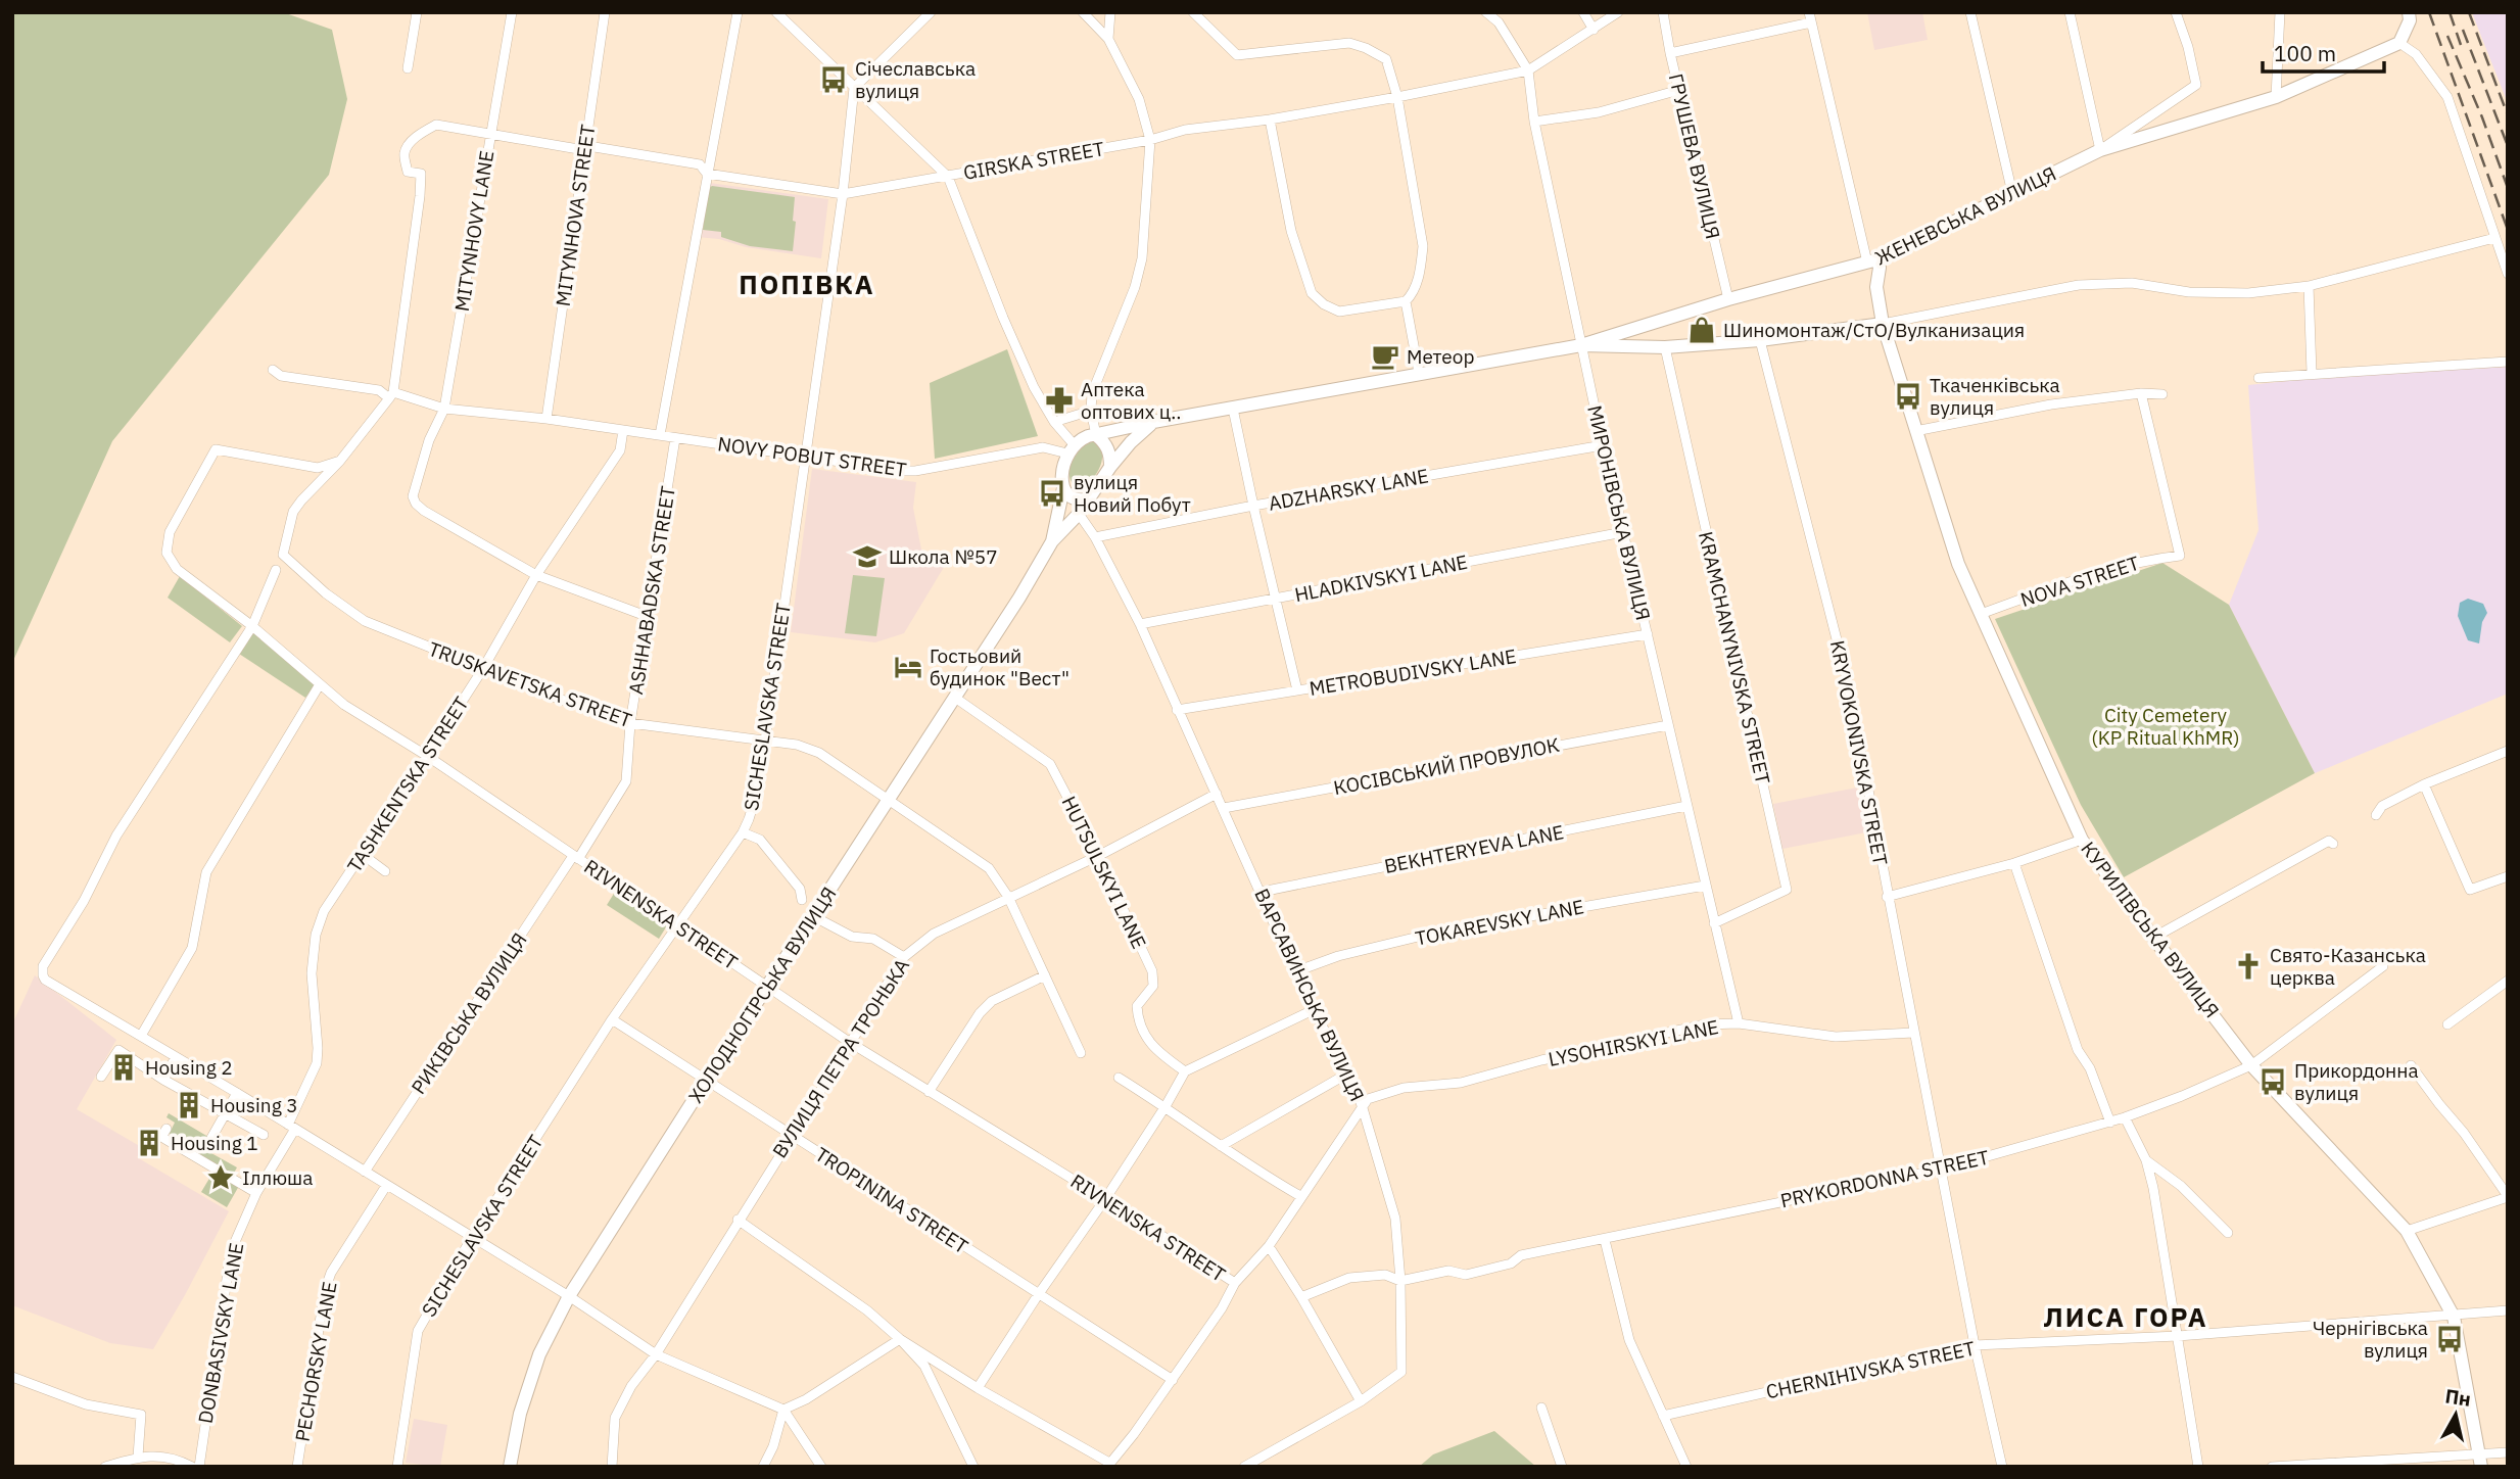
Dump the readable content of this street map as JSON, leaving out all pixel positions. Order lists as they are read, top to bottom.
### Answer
{
  "streets": {
    "main road": ["ЖЕНЕВСЬКА ВУЛИЦЯ", "КУРИЛІВСЬКА ВУЛИЦЯ", "ХОЛОДНОГІРСЬКА ВУЛИЦЯ"],
    "street": [
      "ГРУШЕВА ВУЛИЦЯ",
      "GIRSKA STREET",
      "MITYNHOVA STREET",
      "MITYNHOVY LANE",
      "NOVY POBUT STREET",
      "ADZHARSKY LANE",
      "МИРОНІВСЬКА ВУЛИЦЯ",
      "HLADKIVSKYI LANE",
      "NOVA STREET",
      "ASHHABADSKA STREET",
      "KRAMCHANYNIVSKA STREET",
      "METROBUDIVSKY LANE",
      "TRUSKAVETSKA STREET",
      "SICHESLAVSKA STREET",
      "KRYVOKONIVSKA STREET",
      "КОСІВСЬКИЙ ПРОВУЛОК",
      "TASHKENTSKA STREET",
      "BEKHTERYEVA LANE",
      "HUTSULSKYI LANE",
      "RIVNENSKA STREET",
      "TOKAREVSKY LANE",
      "ВАРСАВИНСЬКА ВУЛИЦЯ",
      "РИКІВСЬКА ВУЛИЦЯ",
      "LYSOHIRSKYI LANE",
      "ВУЛИЦЯ ПЕТРА ТРОНЬКА",
      "PRYKORDONNA STREET",
      "TROPININA STREET",
      "DONBASIVSKY LANE",
      "PECHORSKY LANE",
      "CHERNIHIVSKA STREET"
    ]
  },
  "crossings": [
    ["ГРУШЕВА ВУЛИЦЯ", "ЖЕНЕВСЬКА ВУЛИЦЯ"],
    ["GIRSKA STREET", "MITYNHOVA STREET"],
    ["GIRSKA STREET", "MITYNHOVY LANE"],
    ["GIRSKA STREET", "NOVY POBUT STREET"],
    ["GIRSKA STREET", "МИРОНІВСЬКА ВУЛИЦЯ"],
    ["GIRSKA STREET", "SICHESLAVSKA STREET"],
    ["MITYNHOVA STREET", "NOVY POBUT STREET"],
    ["ЖЕНЕВСЬКА ВУЛИЦЯ", "МИРОНІВСЬКА ВУЛИЦЯ"],
    ["ЖЕНЕВСЬКА ВУЛИЦЯ", "КУРИЛІВСЬКА ВУЛИЦЯ"],
    ["MITYNHOVY LANE", "NOVY POBUT STREET"],
    ["MITYNHOVY LANE", "TASHKENTSKA STREET"],
    ["NOVY POBUT STREET", "ASHHABADSKA STREET"],
    ["NOVY POBUT STREET", "SICHESLAVSKA STREET"],
    ["NOVY POBUT STREET", "TASHKENTSKA STREET"],
    ["NOVY POBUT STREET", "ХОЛОДНОГІРСЬКА ВУЛИЦЯ"],
    ["ADZHARSKY LANE", "МИРОНІВСЬКА ВУЛИЦЯ"],
    ["ADZHARSKY LANE", "ВАРСАВИНСЬКА ВУЛИЦЯ"],
    ["МИРОНІВСЬКА ВУЛИЦЯ", "HLADKIVSKYI LANE"],
    ["МИРОНІВСЬКА ВУЛИЦЯ", "KRAMCHANYNIVSKA STREET"],
    ["МИРОНІВСЬКА ВУЛИЦЯ", "METROBUDIVSKY LANE"],
    ["МИРОНІВСЬКА ВУЛИЦЯ", "КОСІВСЬКИЙ ПРОВУЛОК"],
    ["МИРОНІВСЬКА ВУЛИЦЯ", "BEKHTERYEVA LANE"],
    ["МИРОНІВСЬКА ВУЛИЦЯ", "TOKAREVSKY LANE"],
    ["МИРОНІВСЬКА ВУЛИЦЯ", "LYSOHIRSKYI LANE"],
    ["HLADKIVSKYI LANE", "ВАРСАВИНСЬКА ВУЛИЦЯ"],
    ["NOVA STREET", "КУРИЛІВСЬКА ВУЛИЦЯ"],
    ["ASHHABADSKA STREET", "TRUSKAVETSKA STREET"],
    ["ASHHABADSKA STREET", "RIVNENSKA STREET"],
    ["ASHHABADSKA STREET", "РИКІВСЬКА ВУЛИЦЯ"],
    ["METROBUDIVSKY LANE", "ВАРСАВИНСЬКА ВУЛИЦЯ"],
    ["TRUSKAVETSKA STREET", "SICHESLAVSKA STREET"],
    ["TRUSKAVETSKA STREET", "TASHKENTSKA STREET"],
    ["TRUSKAVETSKA STREET", "RIVNENSKA STREET"],
    ["TRUSKAVETSKA STREET", "ХОЛОДНОГІРСЬКА ВУЛИЦЯ"],
    ["TRUSKAVETSKA STREET", "ВУЛИЦЯ ПЕТРА ТРОНЬКА"],
    ["SICHESLAVSKA STREET", "RIVNENSKA STREET"],
    ["SICHESLAVSKA STREET", "TROPININA STREET"],
    ["KRYVOKONIVSKA STREET", "LYSOHIRSKYI LANE"],
    ["KRYVOKONIVSKA STREET", "PRYKORDONNA STREET"],
    ["KRYVOKONIVSKA STREET", "CHERNIHIVSKA STREET"],
    ["КОСІВСЬКИЙ ПРОВУЛОК", "ВАРСАВИНСЬКА ВУЛИЦЯ"],
    ["TASHKENTSKA STREET", "RIVNENSKA STREET"],
    ["TASHKENTSKA STREET", "DONBASIVSKY LANE"],
    ["BEKHTERYEVA LANE", "ВАРСАВИНСЬКА ВУЛИЦЯ"],
    ["HUTSULSKYI LANE", "ХОЛОДНОГІРСЬКА ВУЛИЦЯ"],
    ["HUTSULSKYI LANE", "ВУЛИЦЯ ПЕТРА ТРОНЬКА"],
    ["RIVNENSKA STREET", "ХОЛОДНОГІРСЬКА ВУЛИЦЯ"],
    ["RIVNENSKA STREET", "РИКІВСЬКА ВУЛИЦЯ"],
    ["RIVNENSKA STREET", "ВУЛИЦЯ ПЕТРА ТРОНЬКА"],
    ["TOKAREVSKY LANE", "ВАРСАВИНСЬКА ВУЛИЦЯ"],
    ["КУРИЛІВСЬКА ВУЛИЦЯ", "PRYKORDONNA STREET"],
    ["КУРИЛІВСЬКА ВУЛИЦЯ", "CHERNIHIVSKA STREET"],
    ["ХОЛОДНОГІРСЬКА ВУЛИЦЯ", "ВАРСАВИНСЬКА ВУЛИЦЯ"],
    ["ХОЛОДНОГІРСЬКА ВУЛИЦЯ", "TROPININA STREET"],
    ["ВАРСАВИНСЬКА ВУЛИЦЯ", "LYSOHIRSKYI LANE"],
    ["ВАРСАВИНСЬКА ВУЛИЦЯ", "ВУЛИЦЯ ПЕТРА ТРОНЬКА"],
    ["ВАРСАВИНСЬКА ВУЛИЦЯ", "PRYKORDONNA STREET"],
    ["ВУЛИЦЯ ПЕТРА ТРОНЬКА", "TROPININA STREET"]
  ],
  "districts": ["ПОПІВКА", "ЛИСА ГОРА"],
  "parks": ["City Cemetery (KP Ritual KhMR)"],
  "places": {
    "bus stop": [
      "Січеславська вулиця",
      "Ткаченківська вулиця",
      "вулиця Новий Побут",
      "Прикордонна вулиця",
      "Чернігівська вулиця"
    ],
    "shop": ["Шиномонтаж/СтО/Вулканизация"],
    "cafe": ["Метеор"],
    "pharmacy": ["Аптека оптових ц‥"],
    "school or university": ["Школа №57"],
    "hotel": ["Гостьовий будинок \"Вест\""],
    "church": ["Свято-Казанська церква"],
    "building": ["Housing 2", "Housing 3", "Housing 1"],
    "place": ["Іллюша"]
  },
  "scale_bar": "100 m",
  "north": "top"
}
